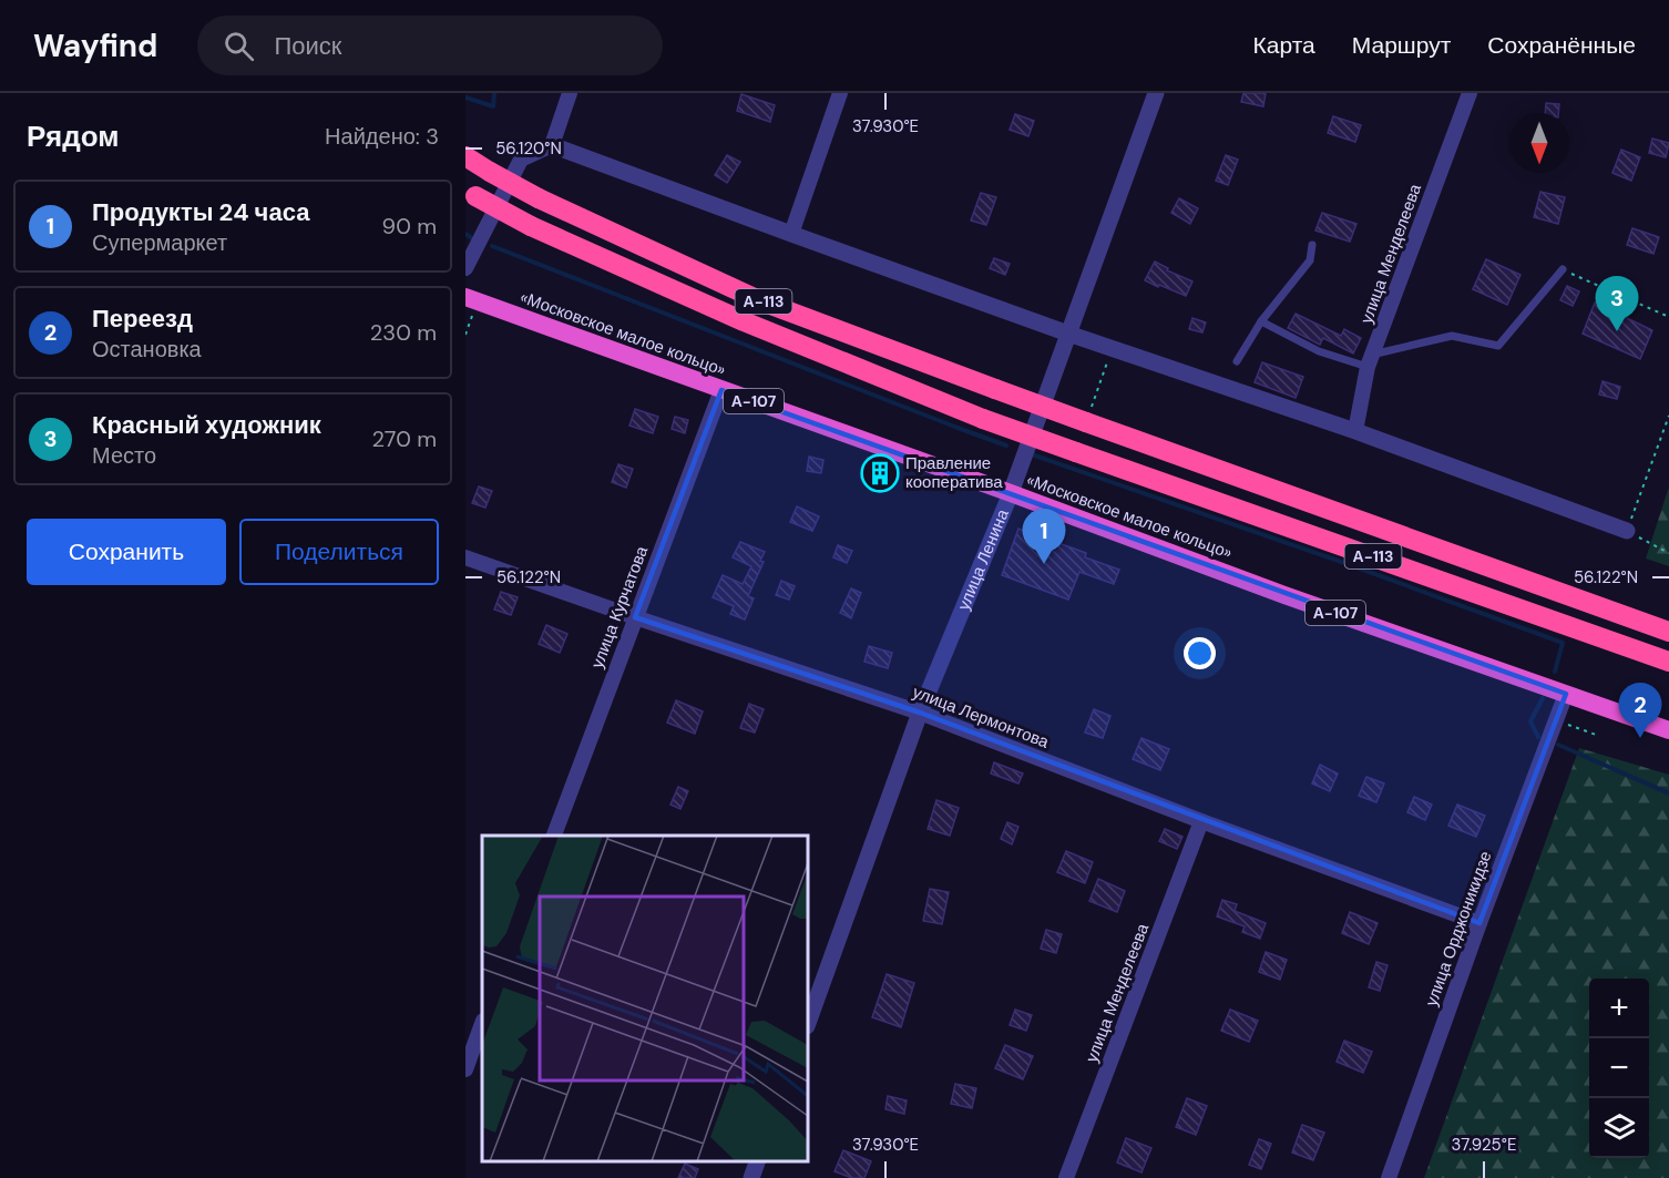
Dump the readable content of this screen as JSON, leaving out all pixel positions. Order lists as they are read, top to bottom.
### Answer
{
  "streets": {
    "highway": ["А-113", "«Московское малое кольцо»", "А-107"],
    "street": [
      "улица Менделеева",
      "улица Ленина",
      "улица Курчатова",
      "улица Лермонтова",
      "улица Орджоникидзе"
    ]
  },
  "crossings": [
    ["улица Менделеева", "улица Лермонтова"],
    ["«Московское малое кольцо»", "улица Ленина"],
    ["«Московское малое кольцо»", "улица Курчатова"],
    ["«Московское малое кольцо»", "улица Орджоникидзе"],
    ["улица Ленина", "улица Лермонтова"],
    ["улица Курчатова", "улица Лермонтова"],
    ["улица Лермонтова", "улица Орджоникидзе"]
  ],
  "places": {
    "building": ["Правление кооператива"]
  },
  "north": "bottom",
  "page": {
    "header": "Wayfind",
    "search": "Поиск",
    "nav": ["Карта", "Маршрут", "Сохранённые"],
    "heading": ["Рядом", "Найдено: 3"],
    "list": [
      {
        "mark": "1",
        "name": "Продукты 24 часа",
        "note": "Супермаркет",
        "value": "90 m"
      },
      {
        "mark": "2",
        "name": "Переезд",
        "note": "Остановка",
        "value": "230 m"
      },
      {
        "mark": "3",
        "name": "Красный художник",
        "note": "Место",
        "value": "270 m"
      }
    ],
    "pins": ["3", "1", "2"],
    "buttons": ["Сохранить", "Поделиться"],
    "map_buttons": ["+", "−"]
  },
  "coordinates": [
    "37.930°E",
    "56.120°N",
    "56.122°N",
    "37.925°E"
  ]
}
